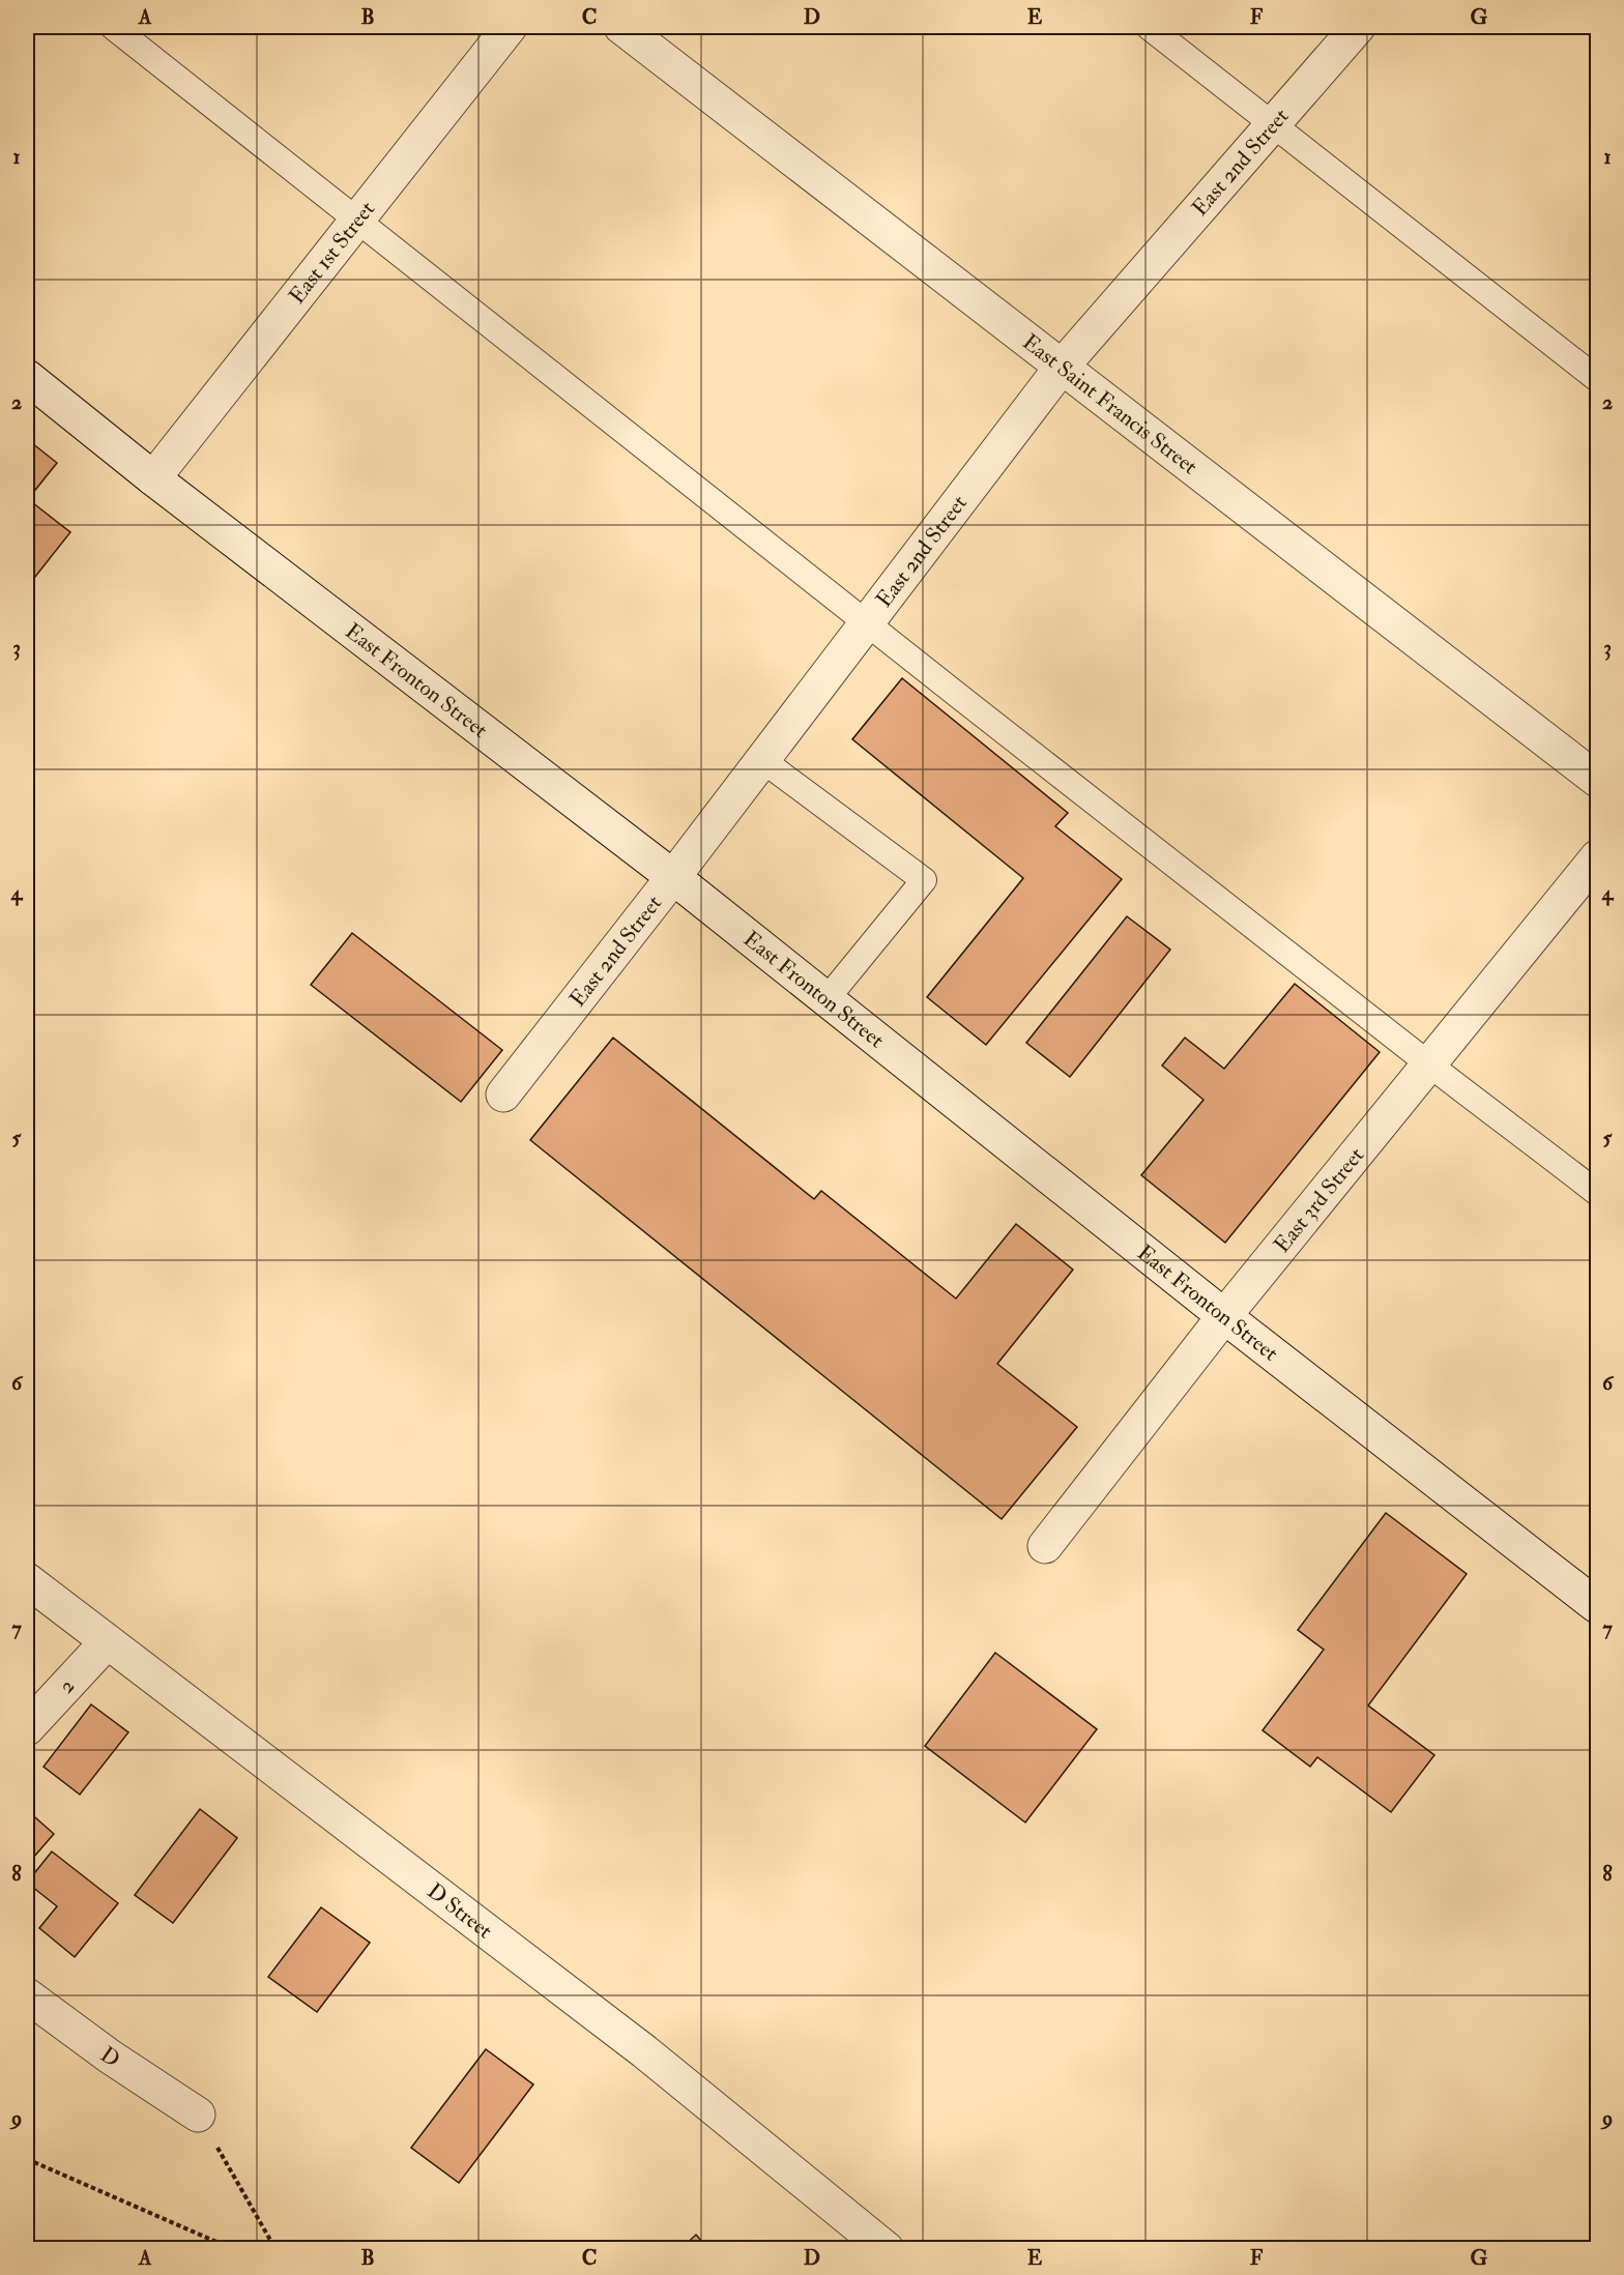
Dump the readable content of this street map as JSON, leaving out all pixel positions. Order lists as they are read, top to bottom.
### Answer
{
  "streets": {
    "street": [
      "East 2nd Street",
      "East 1st Street",
      "East Saint Francis Street",
      "East Fronton Street",
      "East 3rd Street",
      "2",
      "D Street",
      "D"
    ]
  },
  "crossings": [
    ["East 2nd Street", "East Saint Francis Street"],
    ["East 2nd Street", "East Fronton Street"],
    ["East 1st Street", "East Fronton Street"],
    ["East Fronton Street", "East 3rd Street"],
    ["2", "D Street"]
  ],
  "grid": {
    "columns": [
      "A",
      "B",
      "C",
      "D",
      "E",
      "F",
      "G"
    ],
    "rows": [
      "1",
      "2",
      "3",
      "4",
      "5",
      "6",
      "7",
      "8",
      "9"
    ]
  }
}
